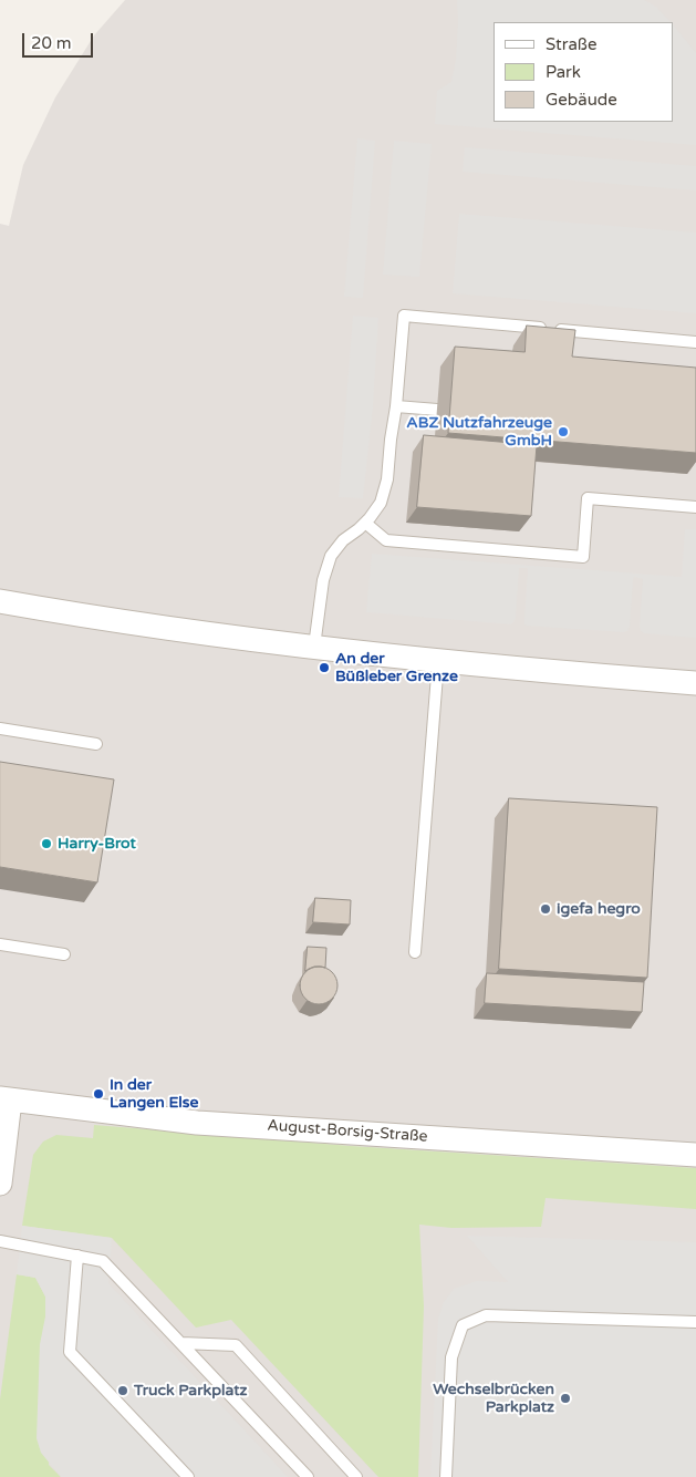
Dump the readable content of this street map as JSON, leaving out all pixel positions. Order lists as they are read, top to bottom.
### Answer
{
  "streets": {
    "street": ["August-Borsig-Straße"]
  },
  "places": [
    "ABZ Nutzfahrzeuge GmbH",
    "An der Büßleber Grenze",
    "Harry-Brot",
    "igefa hegro",
    "In der Langen Else",
    "Truck Parkplatz",
    "Wechselbrücken Parkplatz"
  ],
  "legend": ["Straße", "Park", "Gebäude"],
  "scale_bar": "20 m"
}
